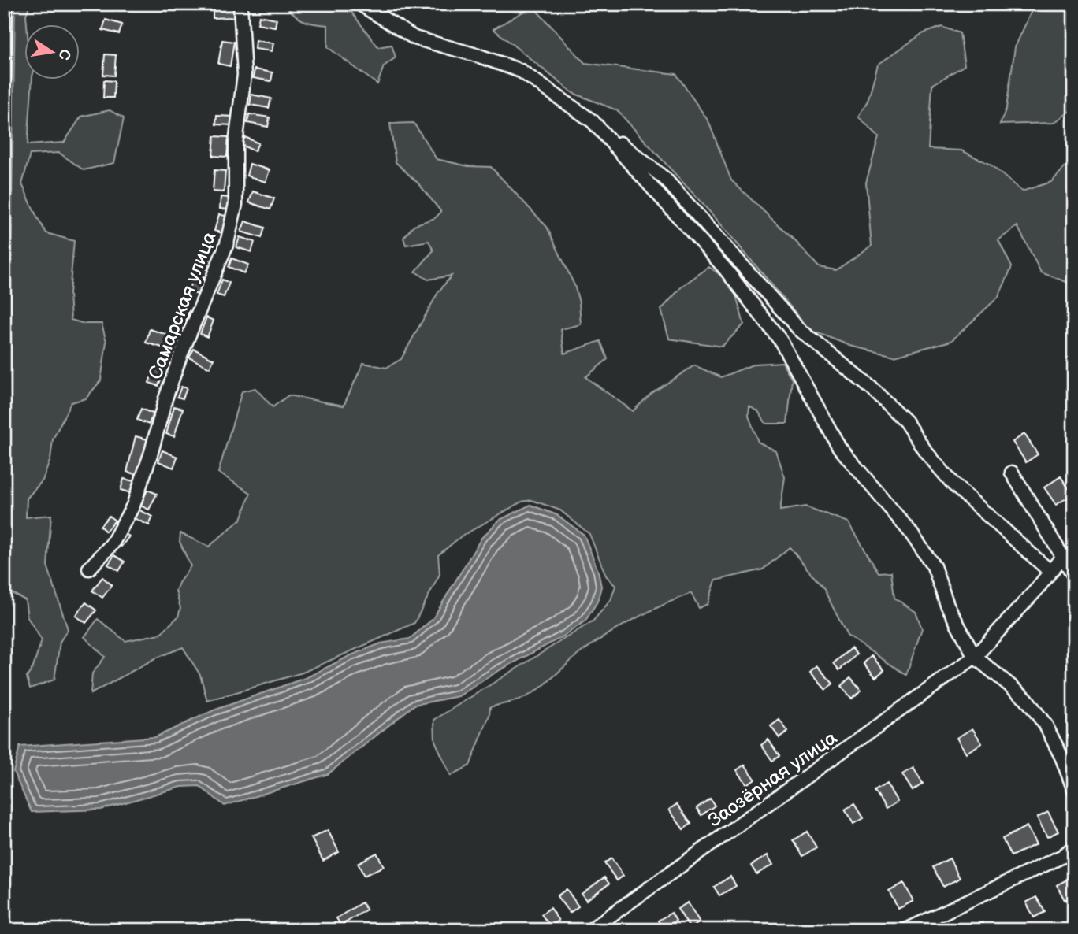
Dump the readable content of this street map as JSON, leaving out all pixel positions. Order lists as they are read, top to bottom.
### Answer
{
  "streets": {
    "street": ["Самарская улица", "Заозёрная улица"]
  },
  "north": "right"
}
